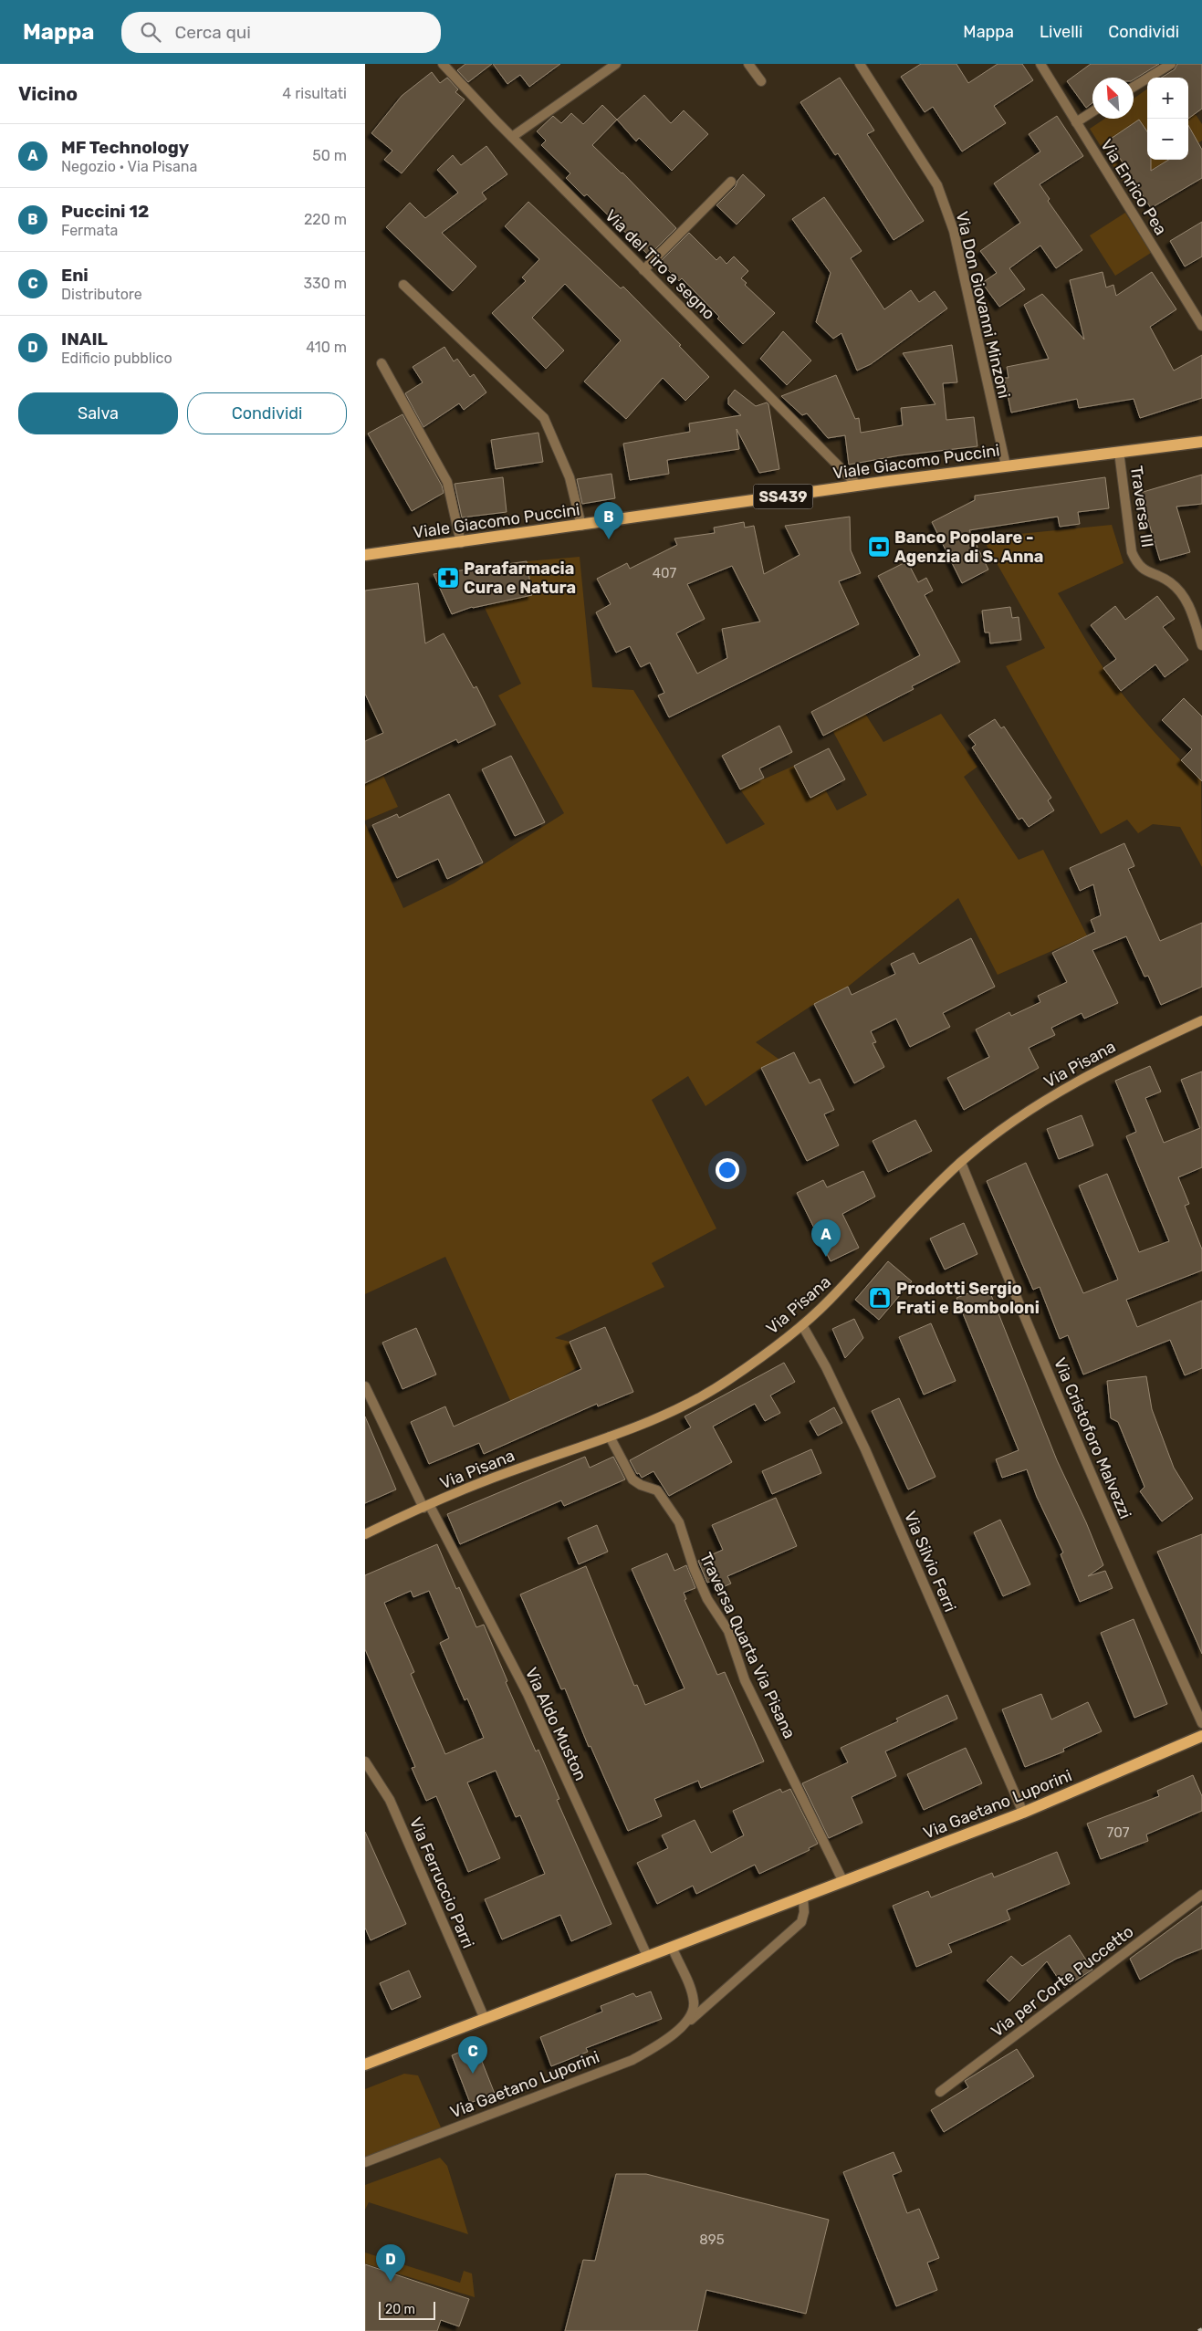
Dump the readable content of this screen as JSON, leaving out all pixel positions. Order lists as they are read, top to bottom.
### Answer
{
  "streets": {
    "main road": [
      "Viale Giacomo Puccini",
      "SS439",
      "Via Pisana",
      "Via Gaetano Luporini"
    ],
    "street": [
      "Via Enrico Pea",
      "Via del Tiro a segno",
      "Via Don Giovanni Minzoni",
      "Traversa III",
      "Via Cristoforo Malvezzi",
      "Via Silvio Ferri",
      "Traversa Quarta Via Pisana",
      "Via Aldo Muston",
      "Via Ferruccio Parri",
      "Via per Corte Puccetto"
    ]
  },
  "crossings": [
    ["Via del Tiro a segno", "Viale Giacomo Puccini"],
    ["Via Don Giovanni Minzoni", "Viale Giacomo Puccini"],
    ["Viale Giacomo Puccini", "Traversa III"],
    ["Via Pisana", "Via Cristoforo Malvezzi"],
    ["Via Pisana", "Via Silvio Ferri"],
    ["Via Pisana", "Traversa Quarta Via Pisana"],
    ["Via Pisana", "Via Aldo Muston"],
    ["Via Silvio Ferri", "Via Gaetano Luporini"],
    ["Traversa Quarta Via Pisana", "Via Gaetano Luporini"],
    ["Via Aldo Muston", "Via Gaetano Luporini"],
    ["Via Gaetano Luporini", "Via Ferruccio Parri"]
  ],
  "places": {
    "bank": ["Banco Popolare - Agenzia di S. Anna"],
    "pharmacy": ["Parafarmacia Cura e Natura"],
    "shop": ["Prodotti Sergio Frati e Bomboloni"]
  },
  "house_numbers": ["407", "707", "895"],
  "scale_bar": "20 m",
  "north": "top left",
  "page": {
    "header": "Mappa",
    "search": "Cerca qui",
    "nav": ["Mappa", "Livelli", "Condividi"],
    "heading": ["Vicino", "4 risultati"],
    "map_buttons": ["+", "−"],
    "list": [
      {
        "mark": "A",
        "name": "MF Technology",
        "note": "Negozio · Via Pisana",
        "value": "50 m"
      },
      {
        "mark": "B",
        "name": "Puccini 12",
        "note": "Fermata",
        "value": "220 m"
      },
      {
        "mark": "C",
        "name": "Eni",
        "note": "Distributore",
        "value": "330 m"
      },
      {
        "mark": "D",
        "name": "INAIL",
        "note": "Edificio pubblico",
        "value": "410 m"
      }
    ],
    "buttons": ["Salva", "Condividi"],
    "pins": [
      "B",
      "A",
      "C",
      "D"
    ],
    "scale": "20 m"
  }
}
